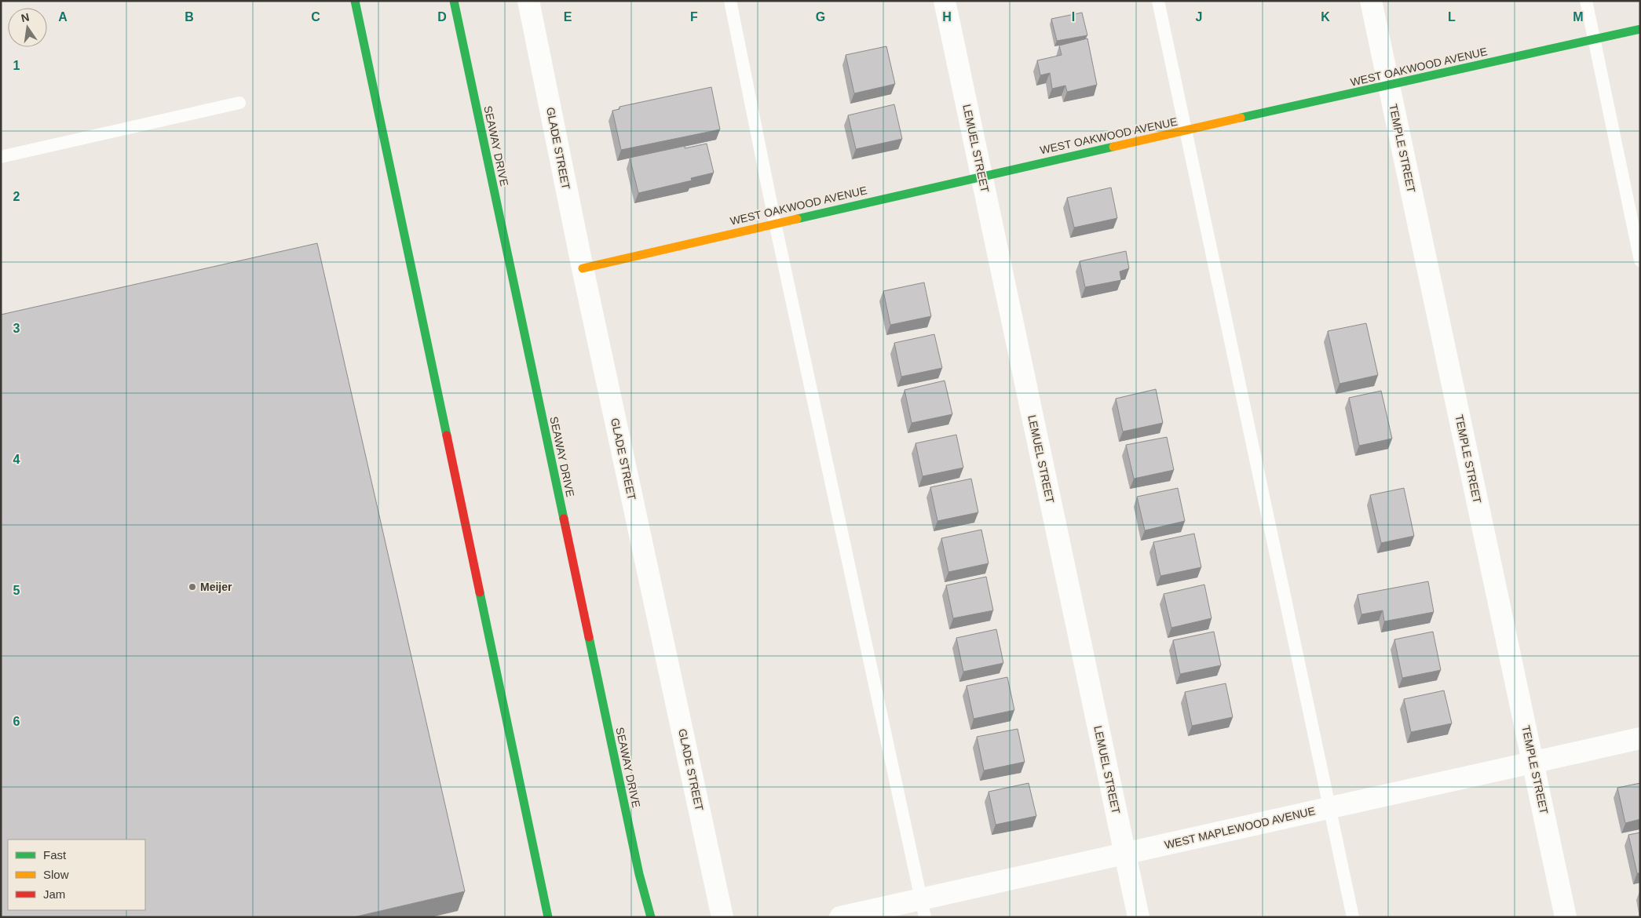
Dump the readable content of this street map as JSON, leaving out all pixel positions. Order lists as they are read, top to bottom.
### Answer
{
  "streets": {
    "main road": ["WEST OAKWOOD AVENUE", "SEAWAY DRIVE"],
    "street": [
      "GLADE STREET",
      "LEMUEL STREET",
      "TEMPLE STREET",
      "WEST MAPLEWOOD AVENUE"
    ]
  },
  "crossings": [
    ["WEST OAKWOOD AVENUE", "GLADE STREET"],
    ["WEST OAKWOOD AVENUE", "LEMUEL STREET"],
    ["WEST OAKWOOD AVENUE", "TEMPLE STREET"],
    ["LEMUEL STREET", "WEST MAPLEWOOD AVENUE"],
    ["TEMPLE STREET", "WEST MAPLEWOOD AVENUE"]
  ],
  "places": ["Meijer"],
  "legend": ["Fast", "Slow", "Jam"],
  "north": "top",
  "grid": {
    "columns": [
      "A",
      "B",
      "C",
      "D",
      "E",
      "F",
      "G",
      "H",
      "I",
      "J",
      "K",
      "L",
      "M"
    ],
    "rows": [
      "1",
      "2",
      "3",
      "4",
      "5",
      "6"
    ]
  }
}
